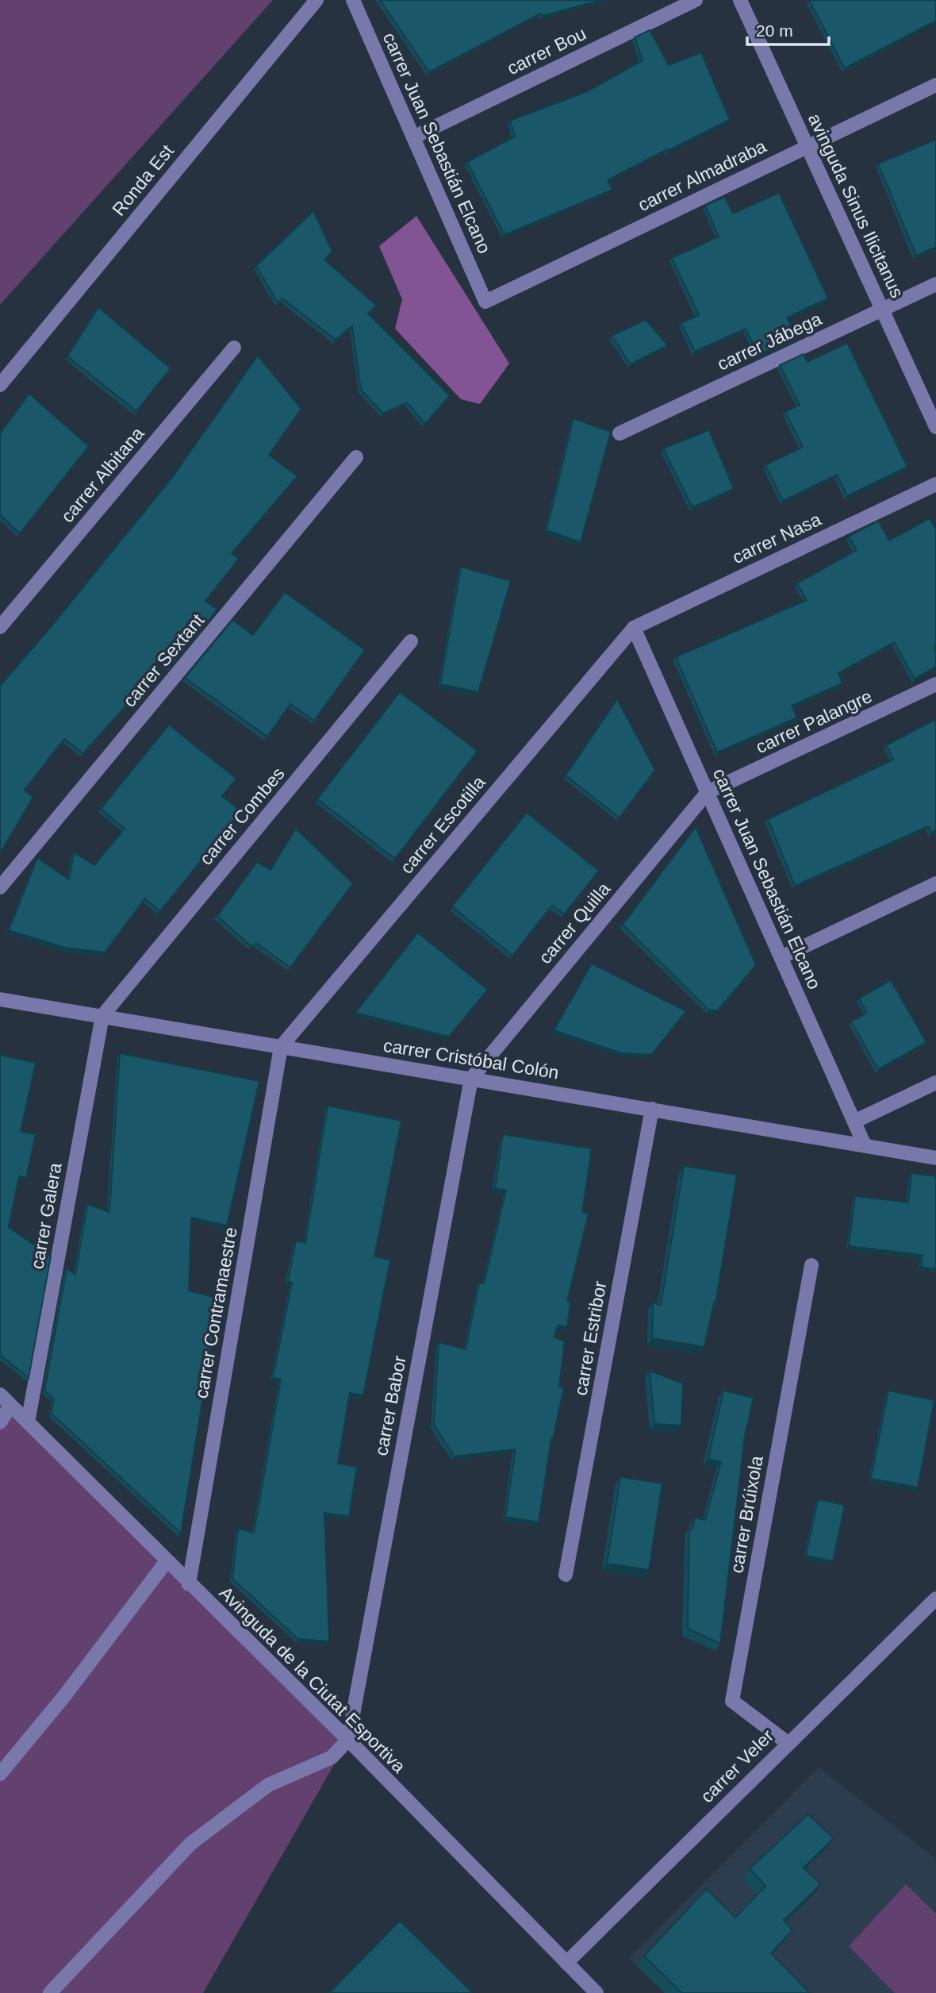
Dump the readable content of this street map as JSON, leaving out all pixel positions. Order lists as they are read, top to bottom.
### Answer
{
  "streets": {
    "street": [
      "carrer Bou",
      "carrer Juan Sebastián Elcano",
      "carrer Almadraba",
      "Ronda Est",
      "avinguda Sinus Ilicitanus",
      "carrer Jábega",
      "carrer Albitana",
      "carrer Nasa",
      "carrer Sextant",
      "carrer Palangre",
      "carrer Combes",
      "carrer Escotilla",
      "carrer Quilla",
      "carrer Cristóbal Colón",
      "carrer Galera",
      "carrer Contramaestre",
      "carrer Estribor",
      "carrer Babor",
      "carrer Brúixola",
      "Avinguda de la Ciutat Esportiva",
      "carrer Veler"
    ]
  },
  "crossings": [
    ["carrer Bou", "carrer Juan Sebastián Elcano"],
    ["carrer Juan Sebastián Elcano", "carrer Almadraba"],
    ["carrer Juan Sebastián Elcano", "carrer Nasa"],
    ["carrer Juan Sebastián Elcano", "carrer Palangre"],
    ["carrer Juan Sebastián Elcano", "carrer Escotilla"],
    ["carrer Juan Sebastián Elcano", "carrer Quilla"],
    ["carrer Juan Sebastián Elcano", "carrer Cristóbal Colón"],
    ["carrer Almadraba", "avinguda Sinus Ilicitanus"],
    ["avinguda Sinus Ilicitanus", "carrer Jábega"],
    ["carrer Nasa", "carrer Escotilla"],
    ["carrer Palangre", "carrer Quilla"],
    ["carrer Combes", "carrer Cristóbal Colón"],
    ["carrer Combes", "carrer Galera"],
    ["carrer Escotilla", "carrer Cristóbal Colón"],
    ["carrer Escotilla", "carrer Contramaestre"],
    ["carrer Quilla", "carrer Cristóbal Colón"],
    ["carrer Quilla", "carrer Babor"],
    ["carrer Cristóbal Colón", "carrer Galera"],
    ["carrer Cristóbal Colón", "carrer Contramaestre"],
    ["carrer Cristóbal Colón", "carrer Estribor"],
    ["carrer Cristóbal Colón", "carrer Babor"],
    ["carrer Galera", "Avinguda de la Ciutat Esportiva"],
    ["carrer Contramaestre", "Avinguda de la Ciutat Esportiva"],
    ["carrer Babor", "Avinguda de la Ciutat Esportiva"],
    ["carrer Brúixola", "carrer Veler"],
    ["Avinguda de la Ciutat Esportiva", "carrer Veler"]
  ],
  "scale_bar": "20 m"
}
